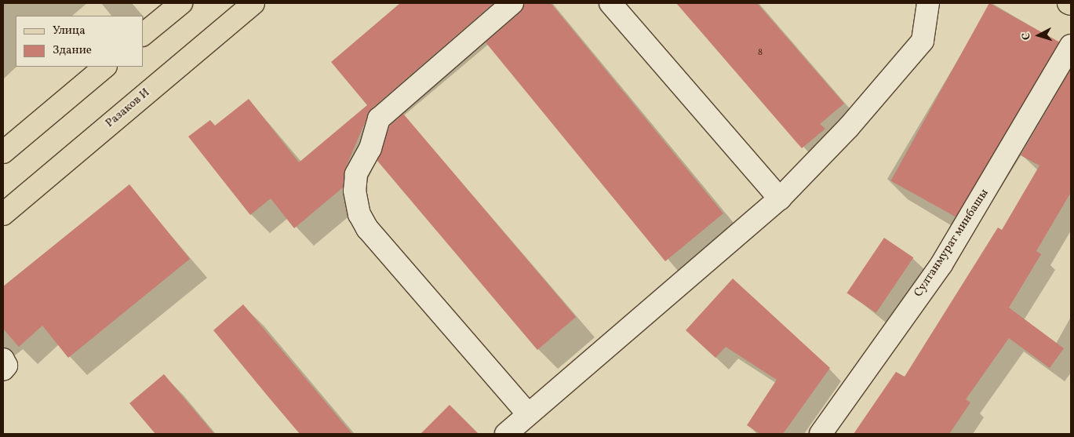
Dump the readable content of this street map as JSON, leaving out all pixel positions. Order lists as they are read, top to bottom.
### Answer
{
  "streets": {
    "main road": ["Разаков И"],
    "street": ["Султанмурат минбашы"]
  },
  "house_numbers": ["8"],
  "legend": ["Улица", "Здание"],
  "north": "left"
}
